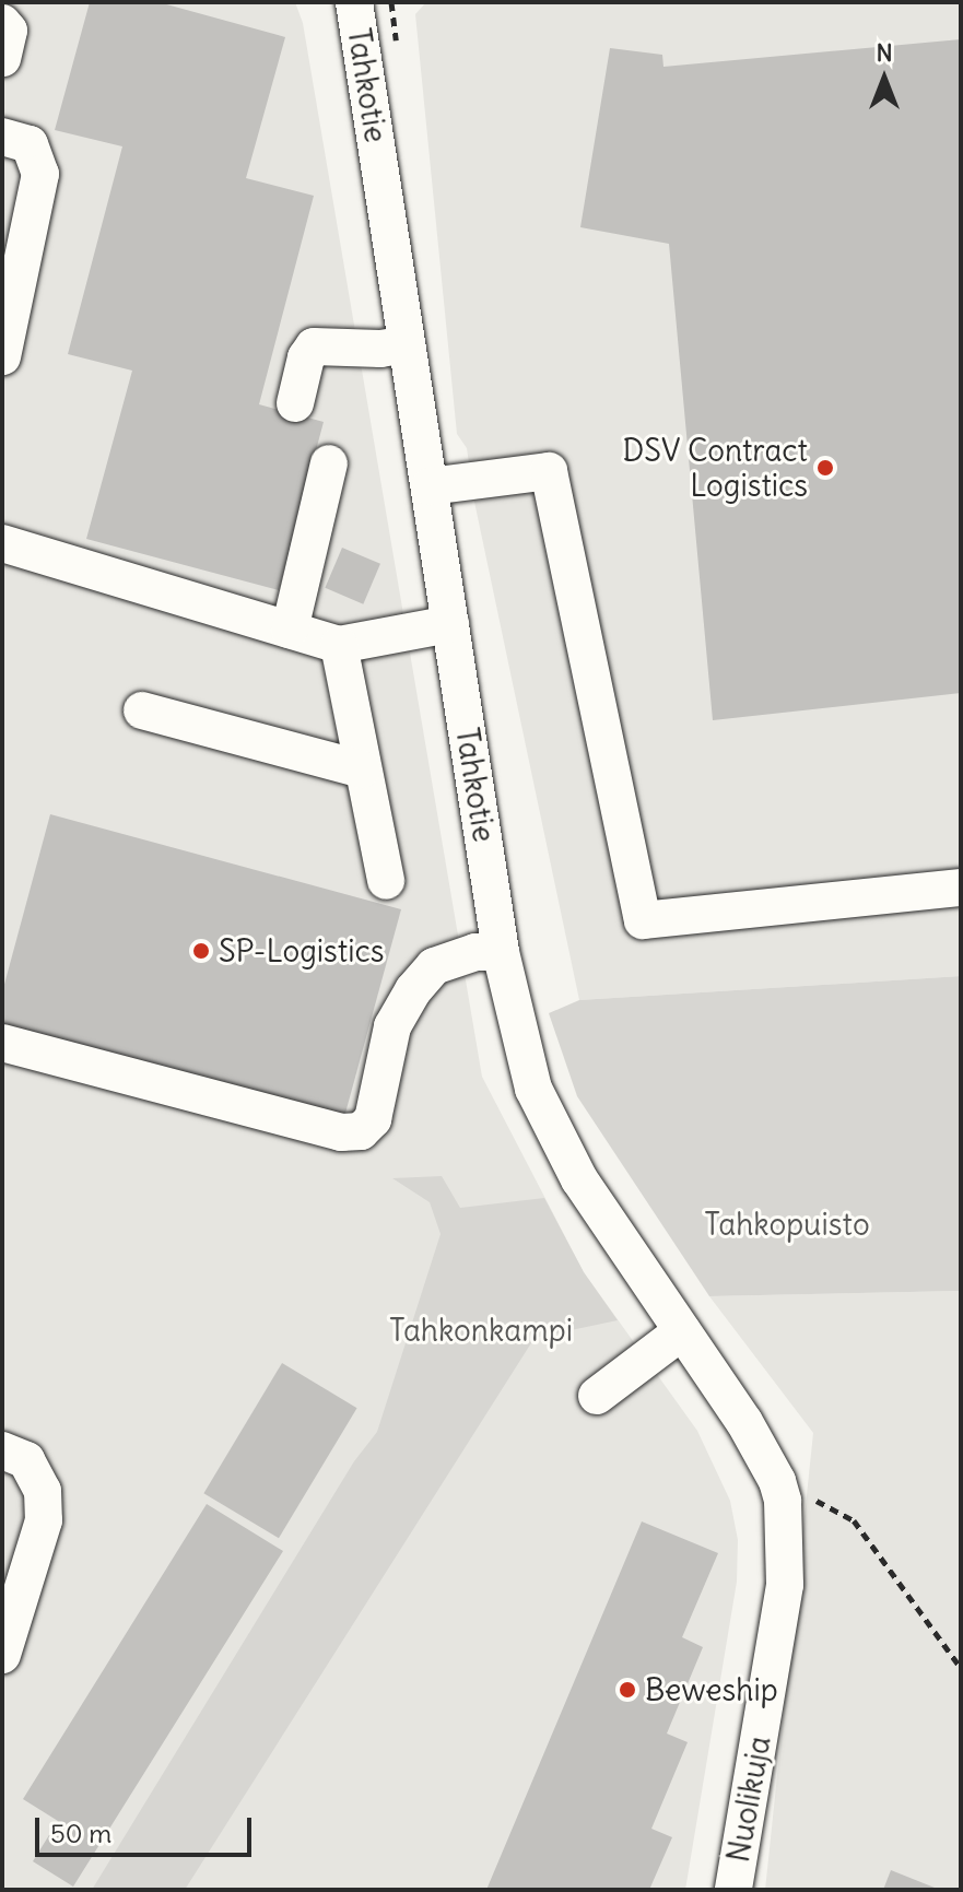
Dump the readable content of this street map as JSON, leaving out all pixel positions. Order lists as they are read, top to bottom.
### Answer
{
  "streets": {
    "street": ["Tahkotie", "Nuolikuja"]
  },
  "crossings": [
    ["Tahkotie", "Nuolikuja"]
  ],
  "parks": ["Tahkopuisto", "Tahkonkampi"],
  "places": ["DSV Contract Logistics", "SP-Logistics", "Beweship"],
  "scale_bar": "50 m",
  "north": "top"
}
